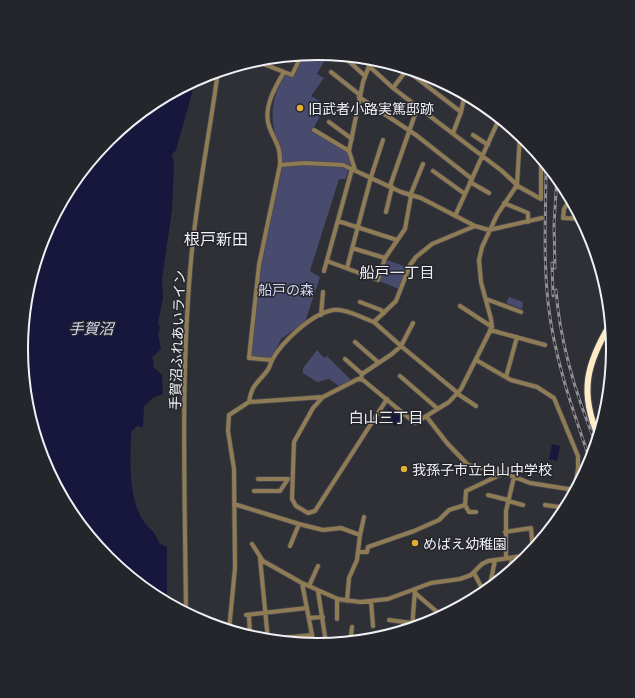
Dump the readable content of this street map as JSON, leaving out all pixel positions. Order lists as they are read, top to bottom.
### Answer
{
  "streets": {
    "street": ["手賀沼ふれあいライン"]
  },
  "districts": ["根戸新田", "船戸一丁目", "白山三丁目"],
  "water": ["手賀沼"],
  "parks": ["船戸の森"],
  "places": ["旧武者小路実篤邸跡", "我孫子市立白山中学校", "めばえ幼稚園"]
}
